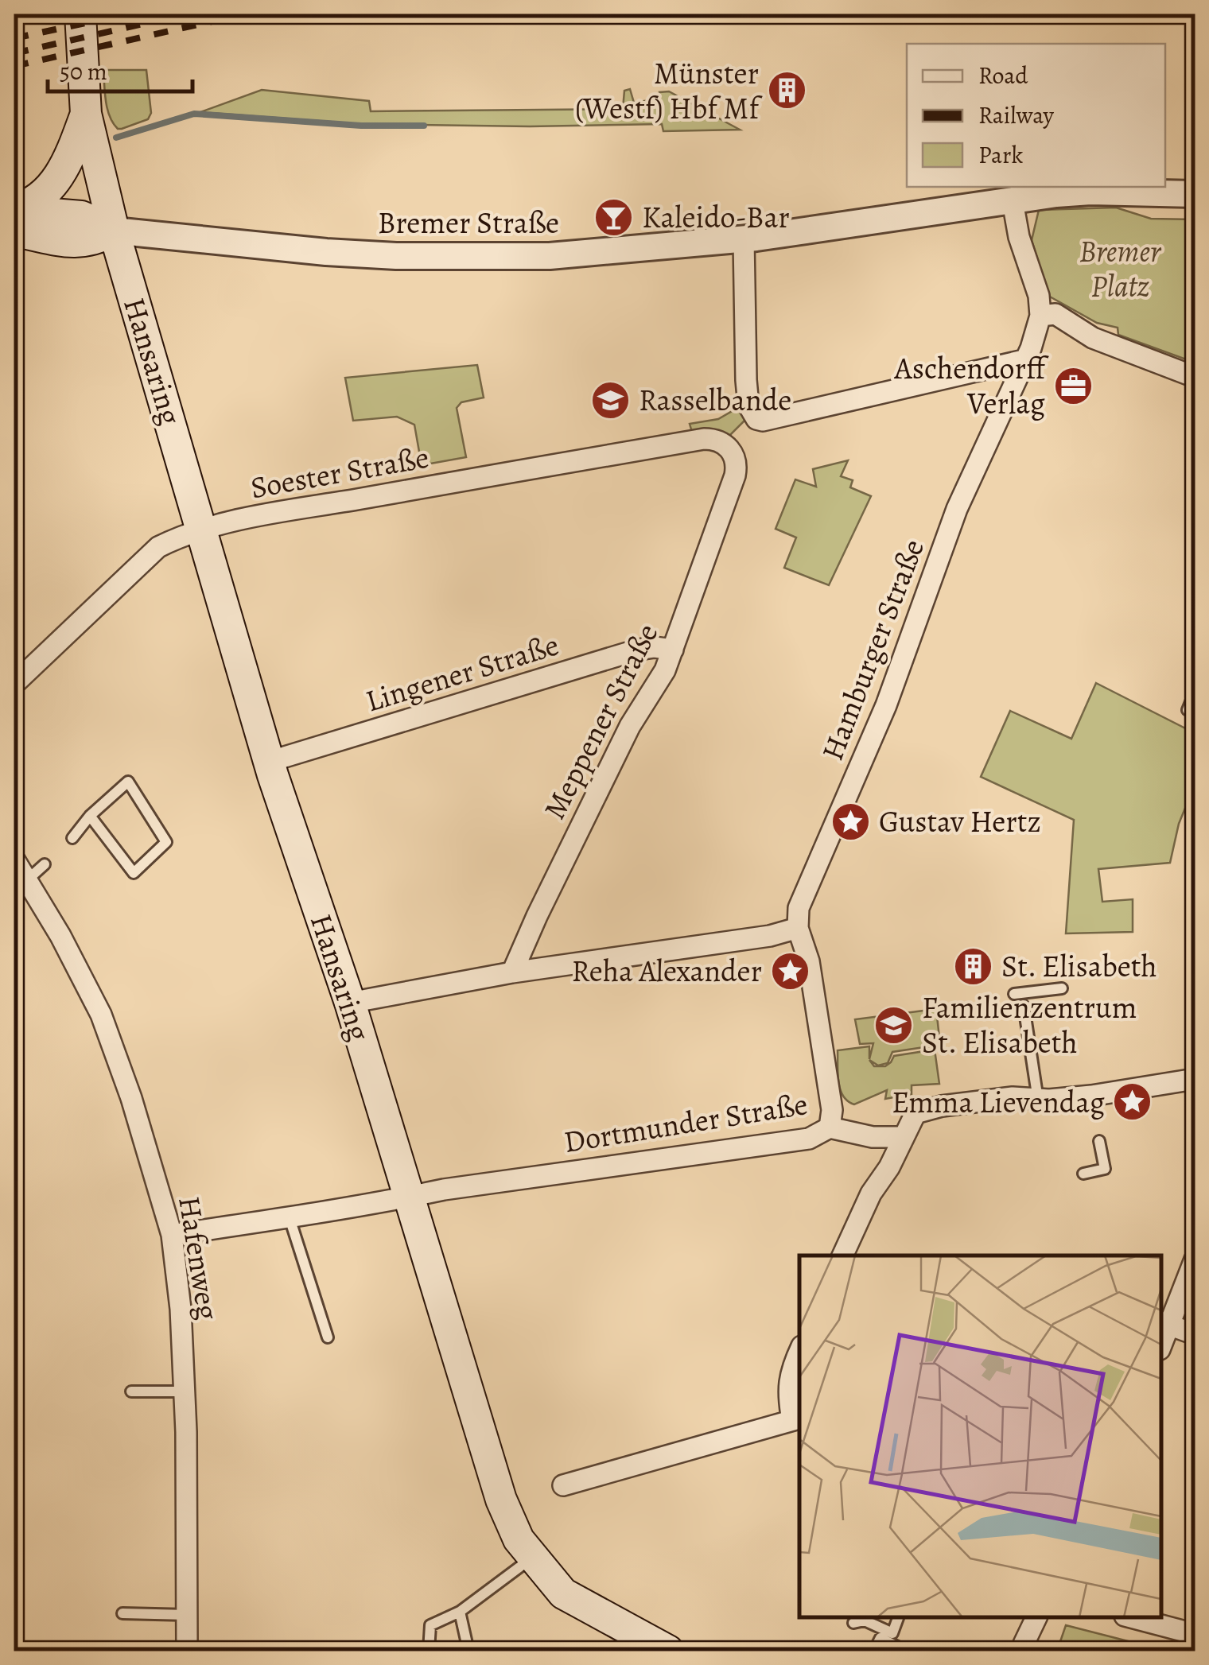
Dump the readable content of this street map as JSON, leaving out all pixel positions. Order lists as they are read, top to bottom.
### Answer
{
  "streets": {
    "main road": ["Hansaring"],
    "street": [
      "Bremer Straße",
      "Soester Straße",
      "Hamburger Straße",
      "Lingener Straße",
      "Meppener Straße",
      "Dortmunder Straße",
      "Hafenweg"
    ]
  },
  "crossings": [
    ["Bremer Straße", "Hansaring"],
    ["Hansaring", "Soester Straße"],
    ["Hansaring", "Lingener Straße"],
    ["Hansaring", "Dortmunder Straße"],
    ["Soester Straße", "Meppener Straße"],
    ["Lingener Straße", "Meppener Straße"],
    ["Dortmunder Straße", "Hafenweg"]
  ],
  "parks": ["Bremer Platz"],
  "places": {
    "building": ["Münster (Westf) Hbf Mf", "St. Elisabeth"],
    "bar": ["Kaleido-Bar"],
    "office": ["Aschendorff Verlag"],
    "school or university": ["Rasselbande", "Familienzentrum St. Elisabeth"],
    "place": ["Gustav Hertz", "Reha Alexander", "Emma Lievendag"]
  },
  "legend": ["Road", "Railway", "Park"],
  "scale_bar": "50 m"
}
